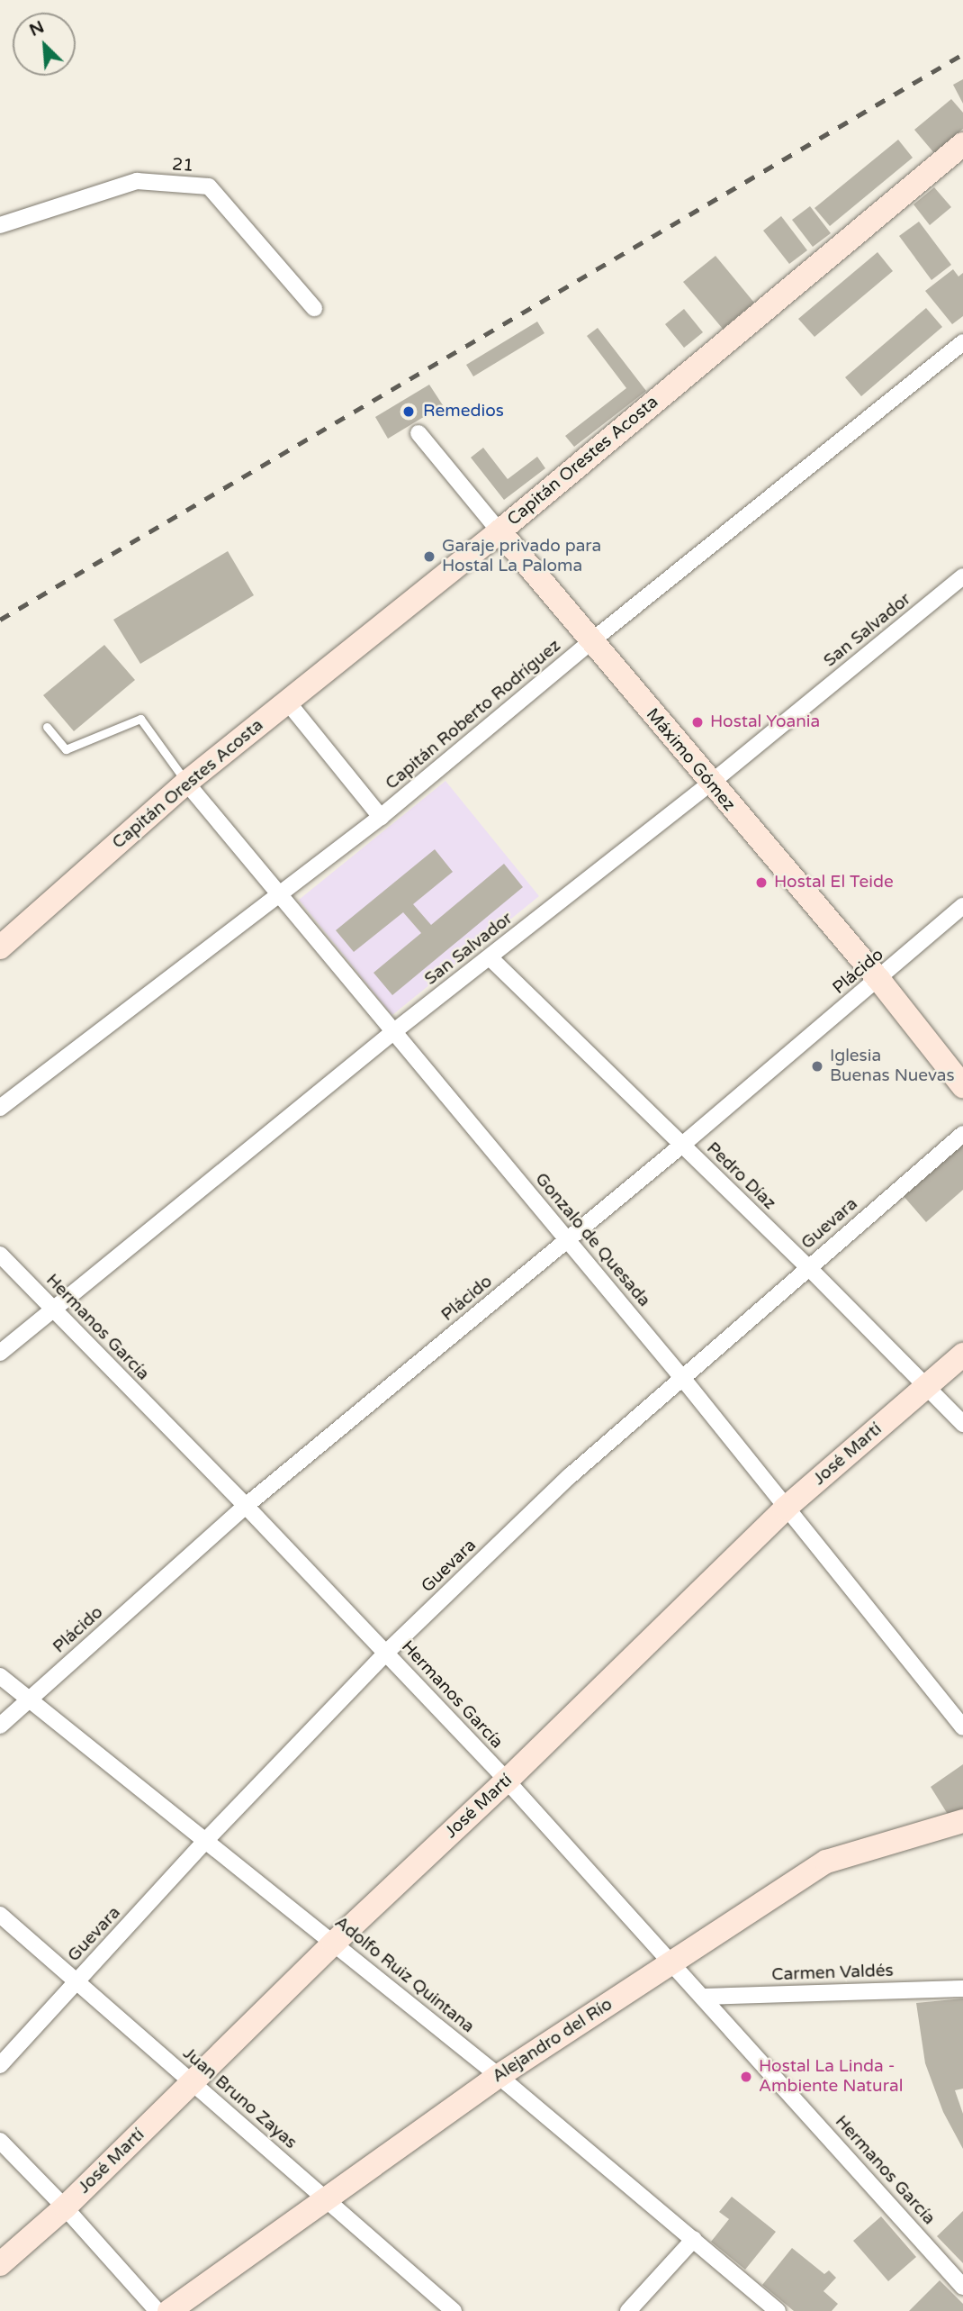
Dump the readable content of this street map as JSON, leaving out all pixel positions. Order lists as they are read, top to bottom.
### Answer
{
  "streets": {
    "street": [
      "21",
      "Capitán Orestes Acosta",
      "San Salvador",
      "Capitán Roberto Rodríguez",
      "Máximo Gómez",
      "Plácido",
      "Pedro Díaz",
      "Guevara",
      "Gonzalo de Quesada",
      "Hermanos García",
      "José Martí",
      "Carmen Valdés",
      "Adolfo Ruiz Quintana",
      "Alejandro del Río",
      "Juan Bruno Zayas"
    ]
  },
  "crossings": [
    ["Capitán Orestes Acosta", "Máximo Gómez"],
    ["Capitán Orestes Acosta", "Gonzalo de Quesada"],
    ["San Salvador", "Máximo Gómez"],
    ["San Salvador", "Pedro Díaz"],
    ["San Salvador", "Gonzalo de Quesada"],
    ["San Salvador", "Hermanos García"],
    ["Capitán Roberto Rodríguez", "Máximo Gómez"],
    ["Capitán Roberto Rodríguez", "Gonzalo de Quesada"],
    ["Máximo Gómez", "Plácido"],
    ["Plácido", "Pedro Díaz"],
    ["Plácido", "Gonzalo de Quesada"],
    ["Plácido", "Hermanos García"],
    ["Plácido", "Adolfo Ruiz Quintana"],
    ["Pedro Díaz", "Guevara"],
    ["Pedro Díaz", "José Martí"],
    ["Guevara", "Gonzalo de Quesada"],
    ["Guevara", "Hermanos García"],
    ["Guevara", "Adolfo Ruiz Quintana"],
    ["Guevara", "Juan Bruno Zayas"],
    ["Gonzalo de Quesada", "José Martí"],
    ["Hermanos García", "José Martí"],
    ["Hermanos García", "Carmen Valdés"],
    ["Hermanos García", "Alejandro del Río"],
    ["José Martí", "Adolfo Ruiz Quintana"],
    ["José Martí", "Juan Bruno Zayas"],
    ["Adolfo Ruiz Quintana", "Alejandro del Río"],
    ["Alejandro del Río", "Juan Bruno Zayas"]
  ],
  "places": [
    "Remedios",
    "Garaje privado para Hostal La Paloma",
    "Hostal Yoania",
    "Hostal El Teide",
    "Iglesia Buenas Nuevas",
    "Hostal La Linda - Ambiente Natural"
  ],
  "north": "top left"
}
